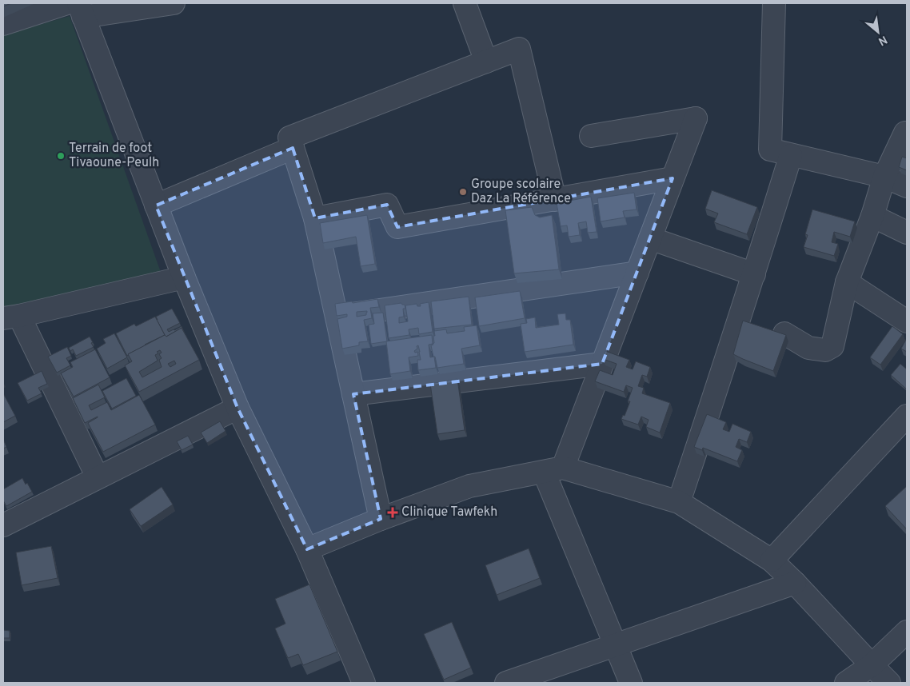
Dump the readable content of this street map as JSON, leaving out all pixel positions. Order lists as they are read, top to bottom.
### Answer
{
  "places": {
    "other": ["Terrain de foot Tivaoune-Peulh", "Groupe scolaire Daz La Référence"],
    "health": ["Clinique Tawfekh"]
  },
  "north": "bottom right"
}
